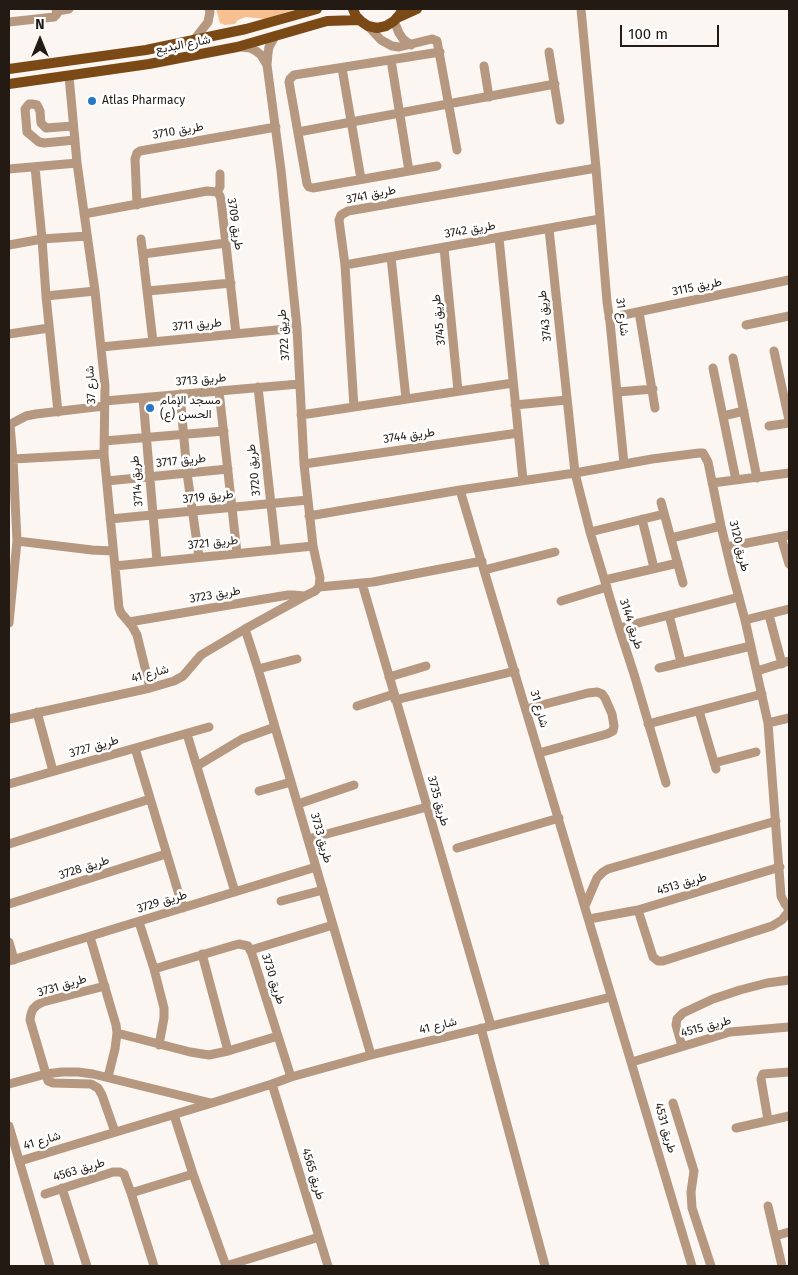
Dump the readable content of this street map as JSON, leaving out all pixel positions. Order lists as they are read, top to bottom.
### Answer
{
  "streets": {
    "main road": ["شارع البديع"],
    "street": [
      "طريق 3710",
      "طريق 3741",
      "طريق 3709",
      "طريق 3742",
      "طريق 3115",
      "طريق 3743",
      "شارع 31",
      "طريق 3745",
      "طريق 3711",
      "طريق 3722",
      "طريق 3713",
      "شارع 37",
      "طريق 3744",
      "طريق 3717",
      "طريق 3720",
      "طريق 3714",
      "طريق 3719",
      "طريق 3721",
      "طريق 3120",
      "طريق 3723",
      "طريق 3144",
      "شارع 41",
      "طريق 3727",
      "طريق 3735",
      "طريق 3733",
      "طريق 3728",
      "طريق 4513",
      "طريق 3729",
      "طريق 3730",
      "طريق 3731",
      "طريق 4515",
      "طريق 4531",
      "طريق 4563",
      "طريق 4565"
    ]
  },
  "crossings": [
    ["شارع البديع", "طريق 3722"],
    ["شارع البديع", "شارع 37"],
    ["طريق 3710", "طريق 3709"],
    ["طريق 3710", "طريق 3722"],
    ["طريق 3741", "طريق 3742"],
    ["طريق 3741", "شارع 31"],
    ["طريق 3709", "طريق 3711"],
    ["طريق 3709", "شارع 37"],
    ["طريق 3742", "طريق 3743"],
    ["طريق 3742", "شارع 31"],
    ["طريق 3742", "طريق 3745"],
    ["طريق 3115", "شارع 31"],
    ["طريق 3743", "طريق 3144"],
    ["شارع 31", "طريق 3120"],
    ["شارع 31", "شارع 41"],
    ["شارع 31", "طريق 4513"],
    ["شارع 31", "طريق 4531"],
    ["طريق 3711", "طريق 3722"],
    ["طريق 3711", "شارع 37"],
    ["طريق 3722", "طريق 3713"],
    ["طريق 3722", "طريق 3744"],
    ["طريق 3722", "طريق 3719"],
    ["طريق 3722", "طريق 3721"],
    ["طريق 3713", "شارع 37"],
    ["طريق 3713", "طريق 3720"],
    ["طريق 3713", "طريق 3714"],
    ["شارع 37", "طريق 3717"],
    ["شارع 37", "طريق 3719"],
    ["شارع 37", "طريق 3721"],
    ["شارع 37", "طريق 3723"],
    ["شارع 37", "شارع 41"],
    ["طريق 3717", "طريق 3714"],
    ["طريق 3720", "طريق 3719"],
    ["طريق 3720", "طريق 3721"],
    ["طريق 3714", "طريق 3719"],
    ["طريق 3714", "طريق 3721"],
    ["طريق 3120", "طريق 4513"],
    ["طريق 3723", "شارع 41"],
    ["شارع 41", "طريق 3735"],
    ["شارع 41", "طريق 3733"],
    ["شارع 41", "طريق 3730"],
    ["شارع 41", "طريق 4531"],
    ["شارع 41", "طريق 4565"],
    ["طريق 3733", "طريق 3729"],
    ["طريق 3729", "طريق 3731"],
    ["طريق 4515", "طريق 4531"]
  ],
  "places": ["Atlas Pharmacy", "مسجد الإمام الحسن (ع)"],
  "scale_bar": "100 m",
  "north": "top"
}
